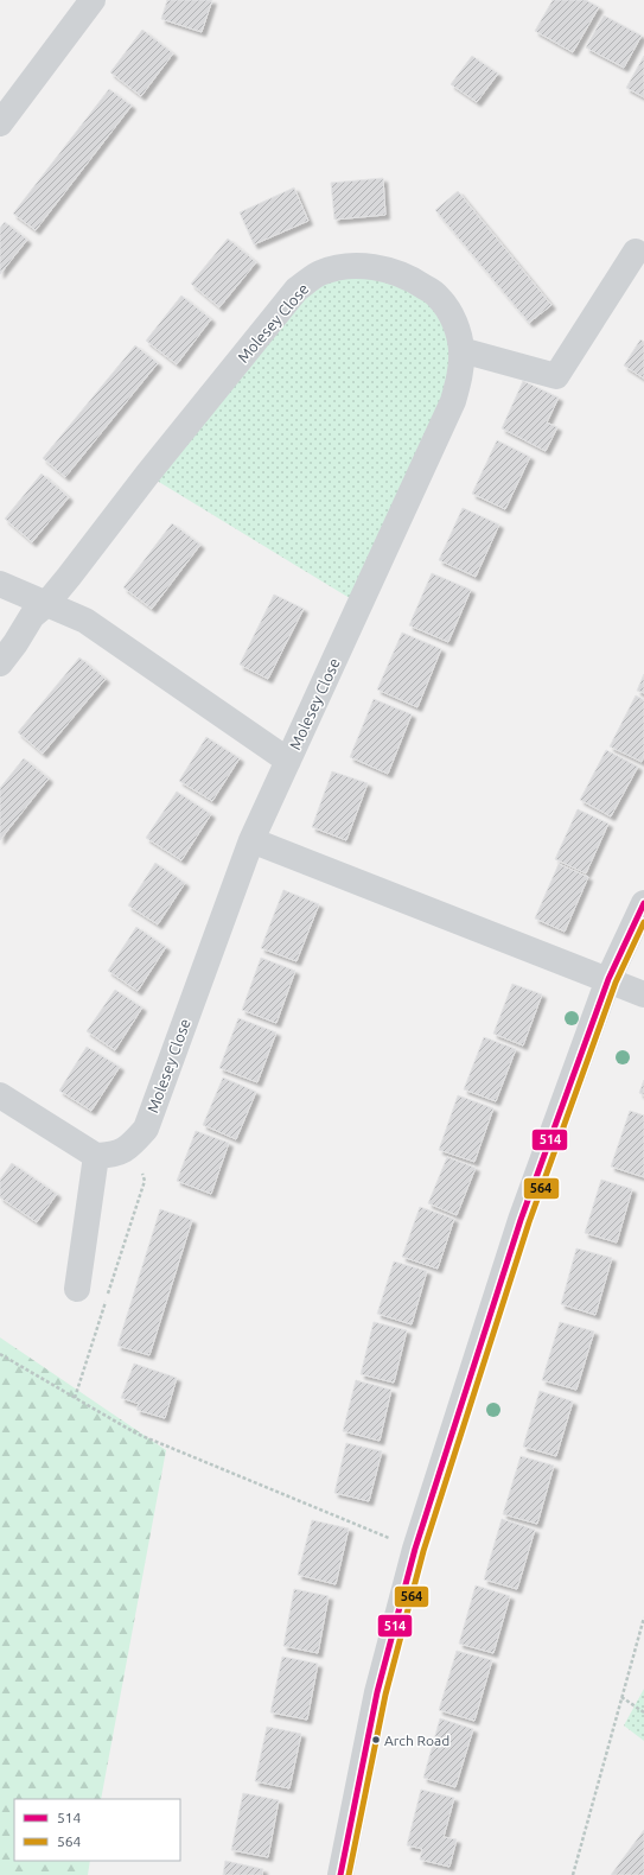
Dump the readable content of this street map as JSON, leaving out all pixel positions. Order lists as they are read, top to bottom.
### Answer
{
  "streets": {
    "street": ["Molesey Close"]
  },
  "places": ["Arch Road"],
  "lines": ["transit line 514", "transit line 564"],
  "legend": ["514", "564"]
}
